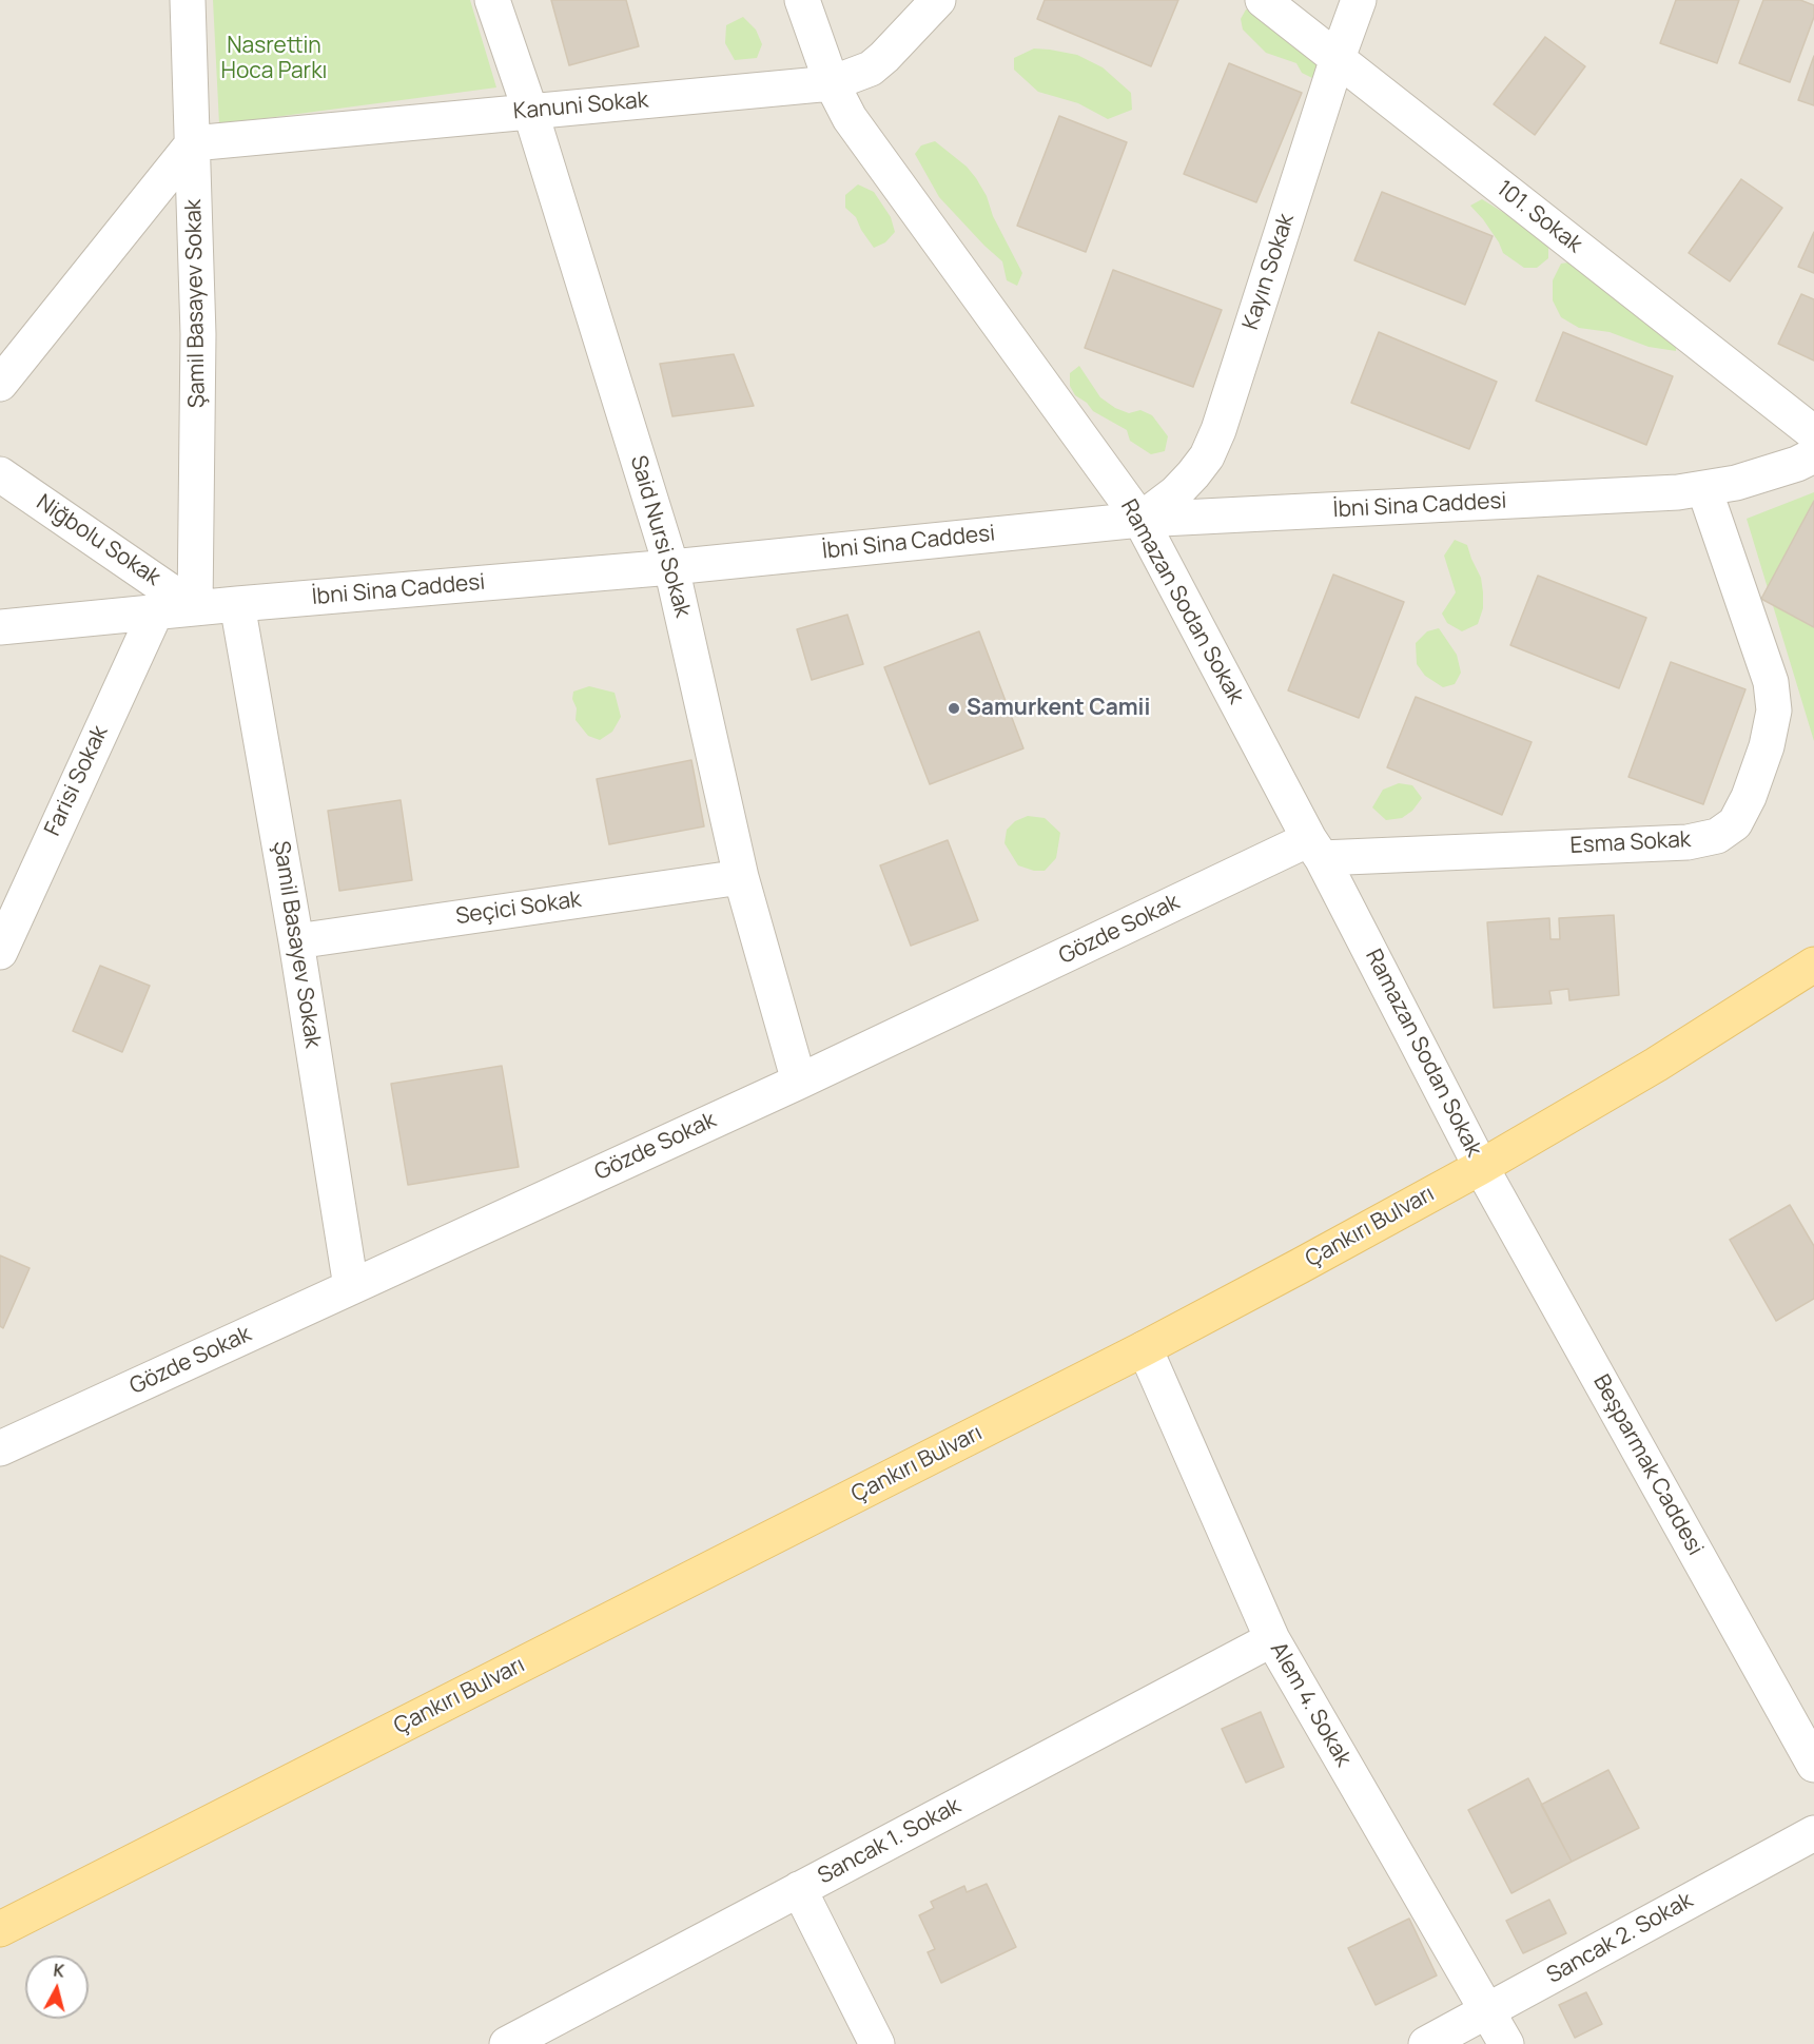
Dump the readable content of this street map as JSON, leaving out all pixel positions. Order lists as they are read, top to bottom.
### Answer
{
  "streets": {
    "main road": ["Çankırı Bulvarı"],
    "street": [
      "Kanuni Sokak",
      "101. Sokak",
      "Kayın Sokak",
      "Şamil Basayev Sokak",
      "İbni Sina Caddesi",
      "Said Nursi Sokak",
      "Niğbolu Sokak",
      "Ramazan Sodan Sokak",
      "Farisi Sokak",
      "Esma Sokak",
      "Seçici Sokak",
      "Gözde Sokak",
      "Beşparmak Caddesi",
      "Alem 4. Sokak",
      "Sancak 1. Sokak",
      "Sancak 2. Sokak"
    ]
  },
  "crossings": [
    ["Kanuni Sokak", "Şamil Basayev Sokak"],
    ["Kanuni Sokak", "Said Nursi Sokak"],
    ["Kanuni Sokak", "Ramazan Sodan Sokak"],
    ["101. Sokak", "Kayın Sokak"],
    ["Kayın Sokak", "İbni Sina Caddesi"],
    ["Kayın Sokak", "Ramazan Sodan Sokak"],
    ["Şamil Basayev Sokak", "İbni Sina Caddesi"],
    ["Şamil Basayev Sokak", "Niğbolu Sokak"],
    ["Şamil Basayev Sokak", "Seçici Sokak"],
    ["Şamil Basayev Sokak", "Gözde Sokak"],
    ["İbni Sina Caddesi", "Said Nursi Sokak"],
    ["İbni Sina Caddesi", "Niğbolu Sokak"],
    ["İbni Sina Caddesi", "Ramazan Sodan Sokak"],
    ["İbni Sina Caddesi", "Farisi Sokak"],
    ["İbni Sina Caddesi", "Esma Sokak"],
    ["Said Nursi Sokak", "Seçici Sokak"],
    ["Said Nursi Sokak", "Gözde Sokak"],
    ["Ramazan Sodan Sokak", "Esma Sokak"],
    ["Ramazan Sodan Sokak", "Gözde Sokak"],
    ["Ramazan Sodan Sokak", "Çankırı Bulvarı"],
    ["Ramazan Sodan Sokak", "Beşparmak Caddesi"],
    ["Esma Sokak", "Gözde Sokak"],
    ["Çankırı Bulvarı", "Beşparmak Caddesi"],
    ["Çankırı Bulvarı", "Alem 4. Sokak"],
    ["Alem 4. Sokak", "Sancak 1. Sokak"],
    ["Alem 4. Sokak", "Sancak 2. Sokak"]
  ],
  "parks": ["Nasrettin Hoca Parkı"],
  "places": ["Samurkent Camii"],
  "north": "top"
}
